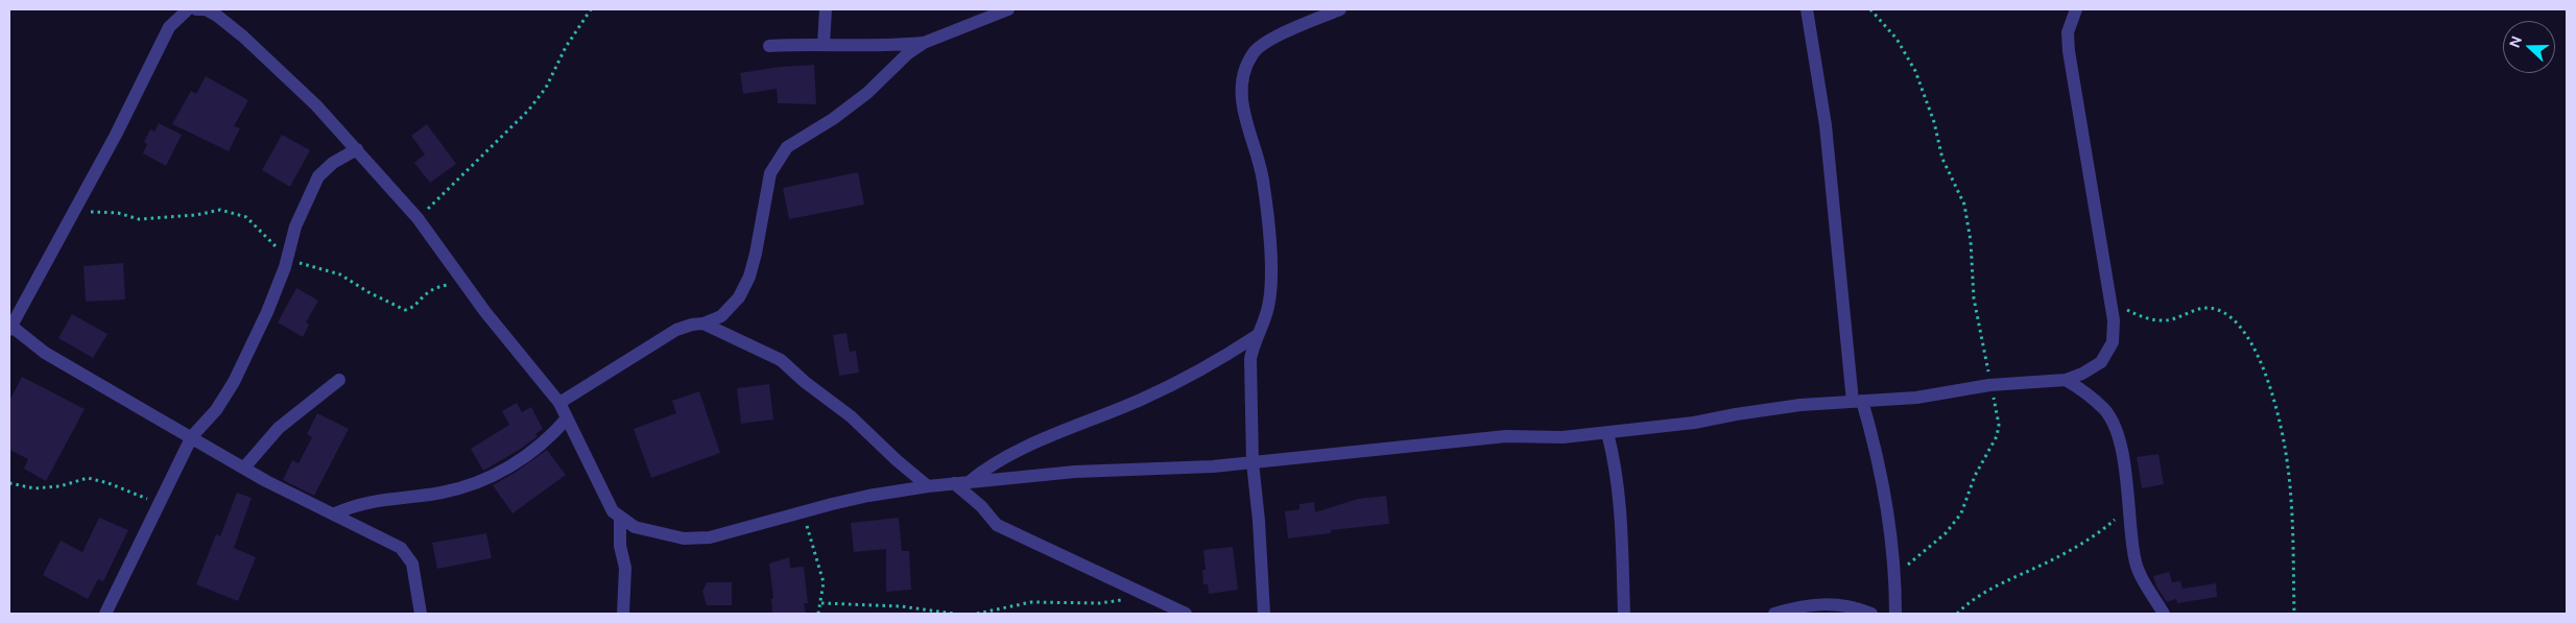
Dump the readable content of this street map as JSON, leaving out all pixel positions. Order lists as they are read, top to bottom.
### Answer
{
  "north": "left"
}
